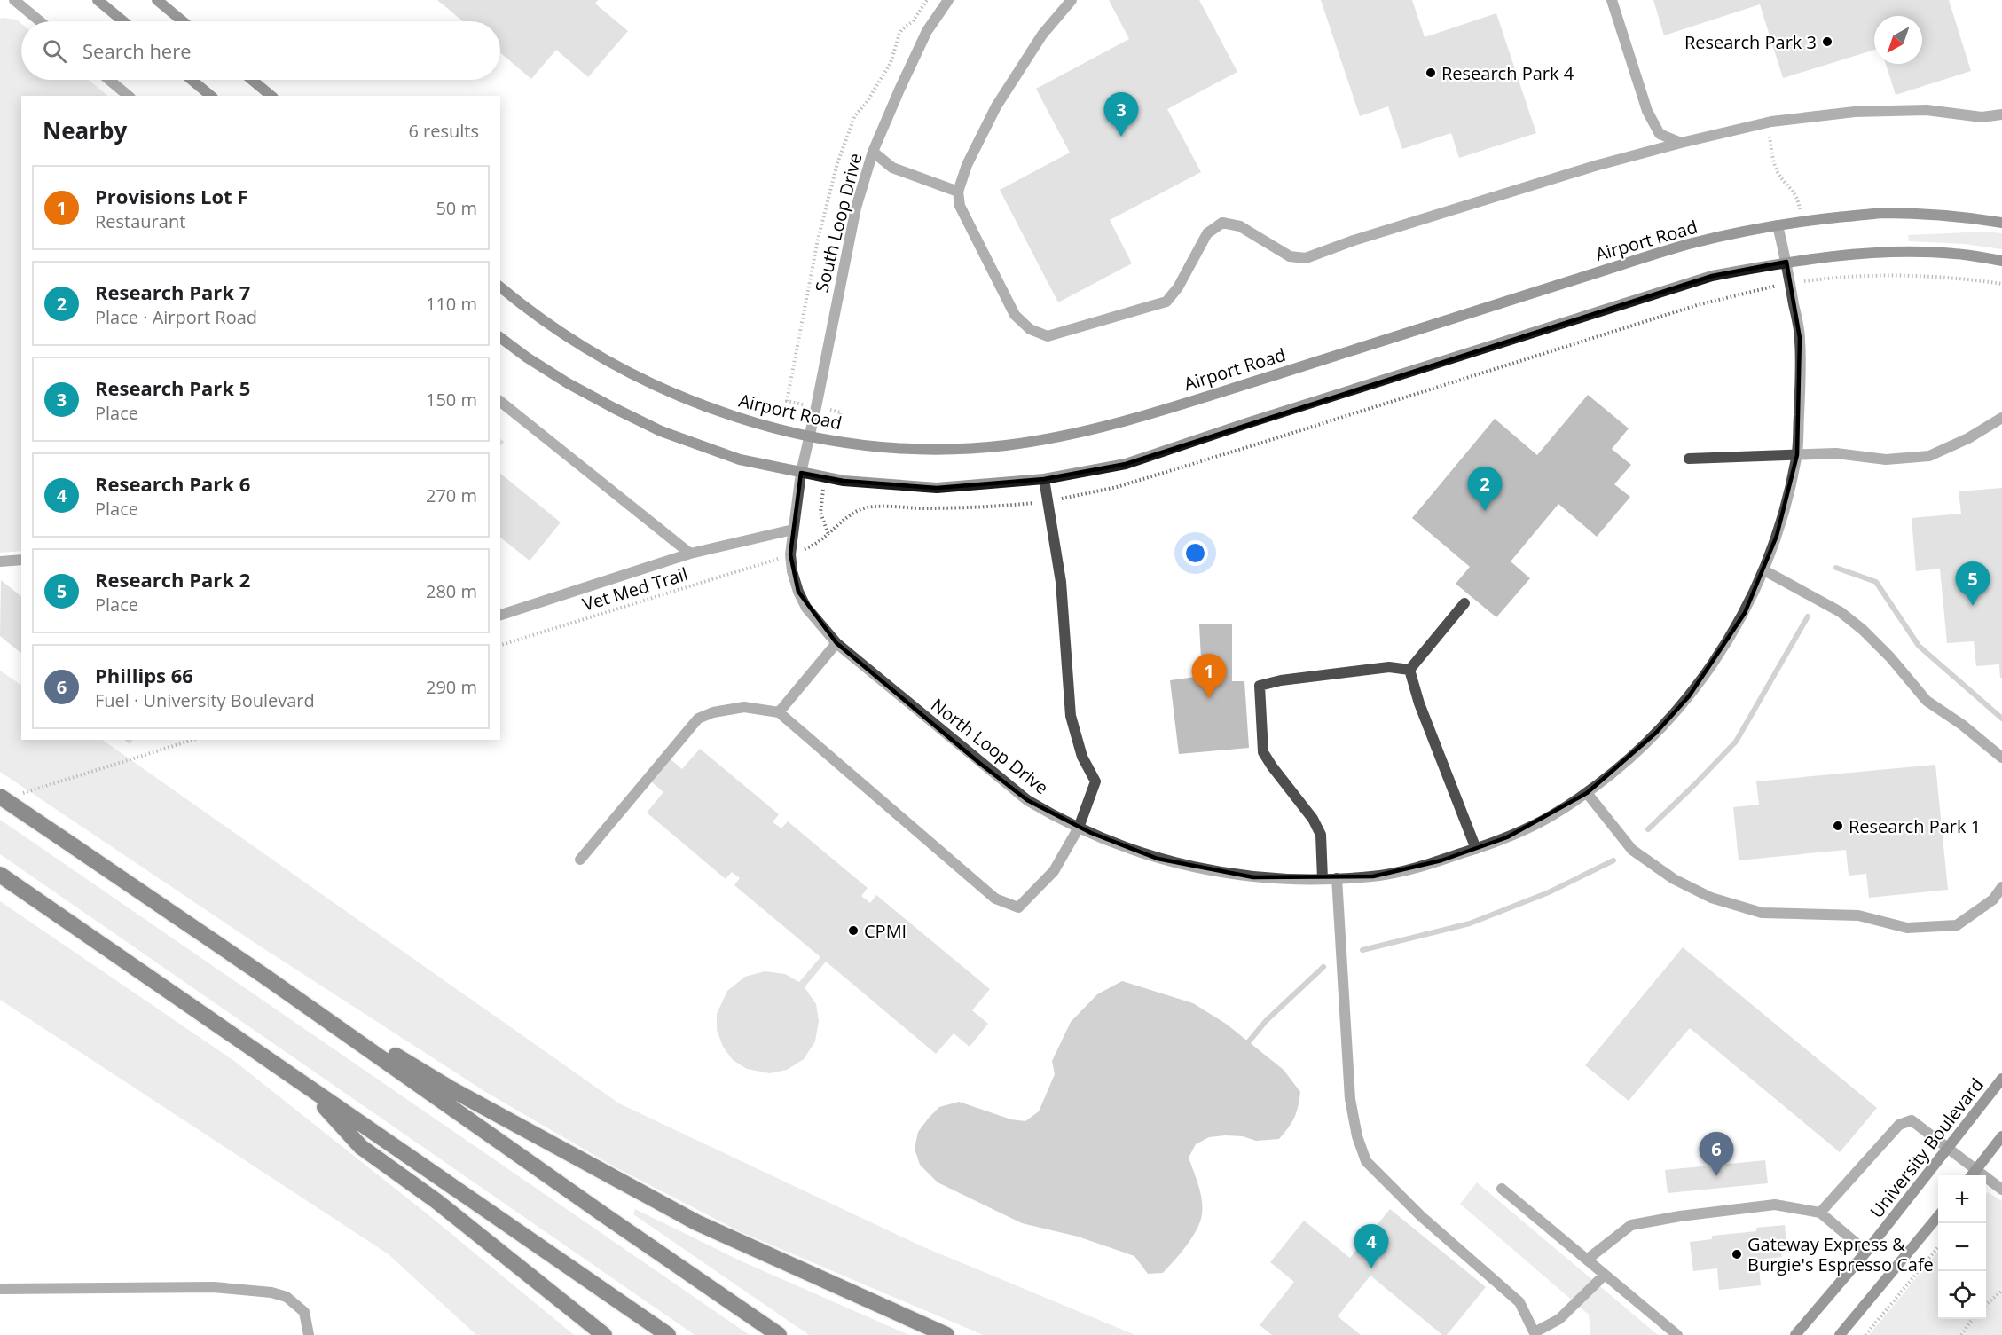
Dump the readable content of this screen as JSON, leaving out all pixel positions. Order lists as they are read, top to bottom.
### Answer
{
  "streets": {
    "main road": ["Airport Road", "University Boulevard"],
    "street": ["South Loop Drive", "North Loop Drive"],
    "path": ["Vet Med Trail"]
  },
  "crossings": [
    ["South Loop Drive", "Airport Road"],
    ["South Loop Drive", "North Loop Drive"],
    ["Airport Road", "North Loop Drive"]
  ],
  "places": [
    "Research Park 3",
    "Research Park 4",
    "Research Park 1",
    "CPMI",
    "Gateway Express & Burgie's Espresso Cafe"
  ],
  "north": "bottom left",
  "page": {
    "search": "Search here",
    "pins": [
      "3",
      "2",
      "5",
      "1",
      "6",
      "4"
    ],
    "heading": ["Nearby", "6 results"],
    "list": [
      {
        "mark": "1",
        "name": "Provisions Lot F",
        "note": "Restaurant",
        "value": "50 m"
      },
      {
        "mark": "2",
        "name": "Research Park 7",
        "note": "Place · Airport Road",
        "value": "110 m"
      },
      {
        "mark": "3",
        "name": "Research Park 5",
        "note": "Place",
        "value": "150 m"
      },
      {
        "mark": "4",
        "name": "Research Park 6",
        "note": "Place",
        "value": "270 m"
      },
      {
        "mark": "5",
        "name": "Research Park 2",
        "note": "Place",
        "value": "280 m"
      },
      {
        "mark": "6",
        "name": "Phillips 66",
        "note": "Fuel · University Boulevard",
        "value": "290 m"
      }
    ],
    "map_buttons": ["+", "−"]
  }
}
